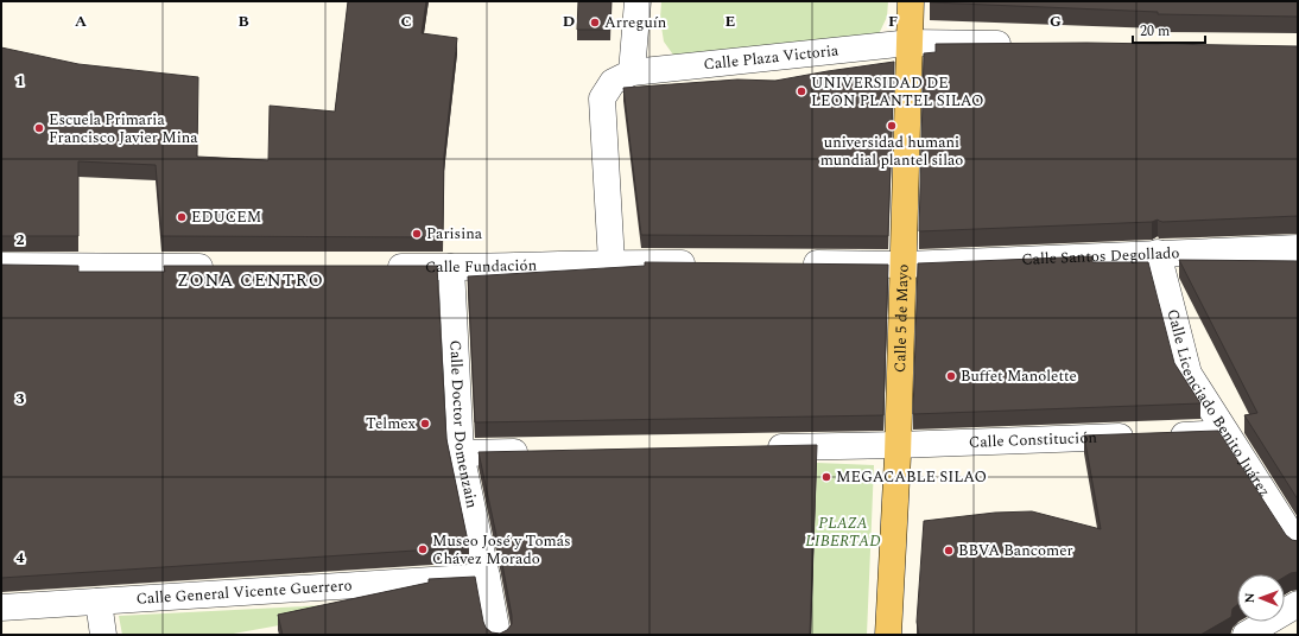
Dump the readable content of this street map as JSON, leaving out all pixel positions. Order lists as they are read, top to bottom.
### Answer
{
  "streets": {
    "main road": ["Calle 5 de Mayo"],
    "street": [
      "Calle Plaza Victoria",
      "Calle Santos Degollado",
      "Calle Fundación",
      "Calle Licenciado Benito Juárez",
      "Calle Doctor Domenzain",
      "Calle Constitución",
      "Calle General Vicente Guerrero"
    ]
  },
  "crossings": [
    ["Calle Plaza Victoria", "Calle 5 de Mayo"],
    ["Calle Santos Degollado", "Calle 5 de Mayo"],
    ["Calle Santos Degollado", "Calle Licenciado Benito Juárez"],
    ["Calle Fundación", "Calle Doctor Domenzain"],
    ["Calle 5 de Mayo", "Calle Constitución"],
    ["Calle Licenciado Benito Juárez", "Calle Constitución"],
    ["Calle Doctor Domenzain", "Calle General Vicente Guerrero"]
  ],
  "districts": ["ZONA CENTRO"],
  "parks": ["PLAZA LIBERTAD"],
  "places": [
    "Arreguín",
    "UNIVERSIDAD DE LEON PLANTEL SILAO",
    "universidad humani mundial plantel silao",
    "Escuela Primaria Francisco Javier Mina",
    "EDUCEM",
    "Parisina",
    "Buffet Manolette",
    "Telmex",
    "MEGACABLE SILAO",
    "Museo José y Tomás Chávez Morado",
    "BBVA Bancomer"
  ],
  "scale_bar": "20 m",
  "north": "left",
  "grid": {
    "columns": [
      "A",
      "B",
      "C",
      "D",
      "E",
      "F",
      "G"
    ],
    "rows": [
      "1",
      "2",
      "3",
      "4"
    ]
  }
}
